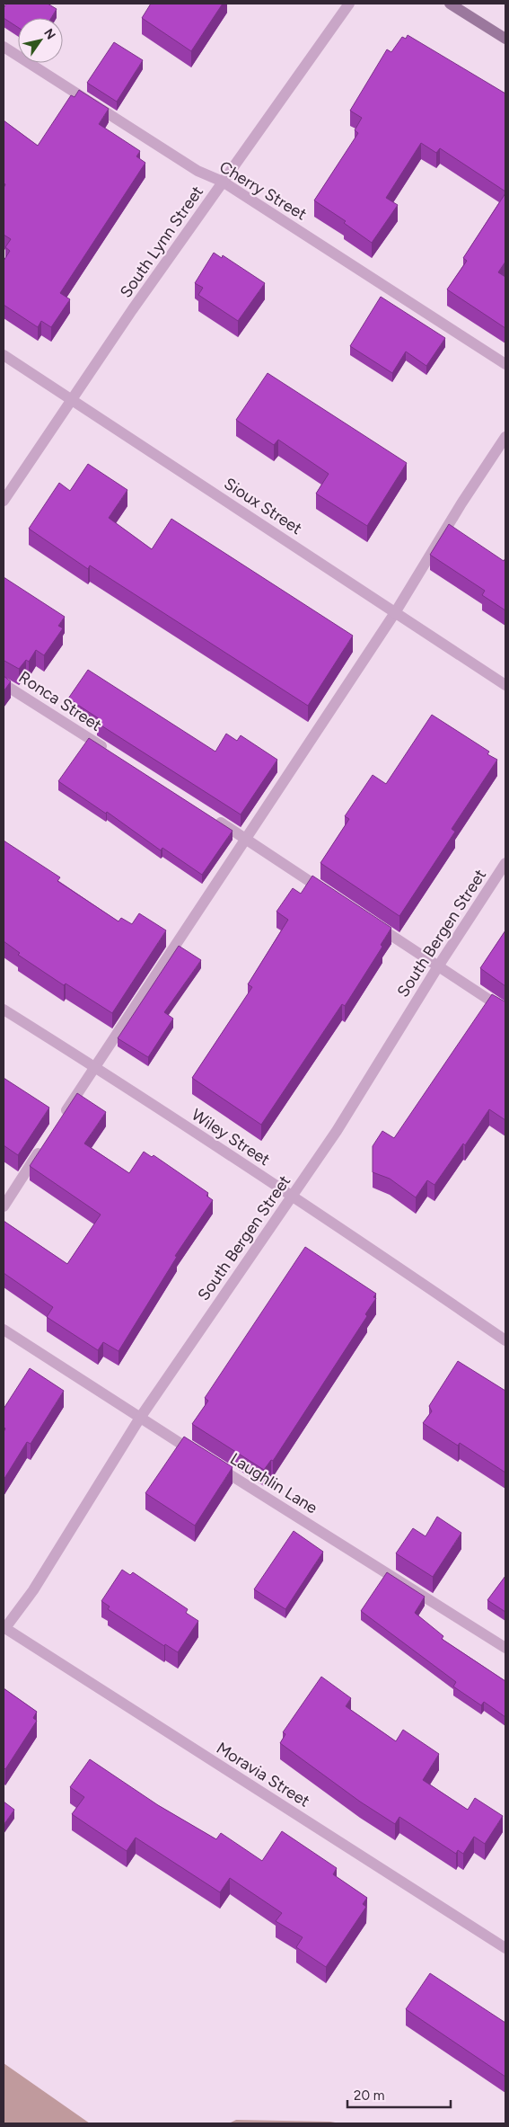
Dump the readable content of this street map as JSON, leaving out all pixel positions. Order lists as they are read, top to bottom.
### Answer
{
  "streets": {
    "street": [
      "Cherry Street",
      "South Lynn Street",
      "Sioux Street",
      "Ronca Street",
      "South Bergen Street",
      "Wiley Street",
      "Laughlin Lane",
      "Moravia Street"
    ]
  },
  "crossings": [
    ["Cherry Street", "South Lynn Street"],
    ["South Lynn Street", "Sioux Street"],
    ["South Bergen Street", "Wiley Street"],
    ["South Bergen Street", "Moravia Street"]
  ],
  "scale_bar": "20 m",
  "north": "top right"
}
